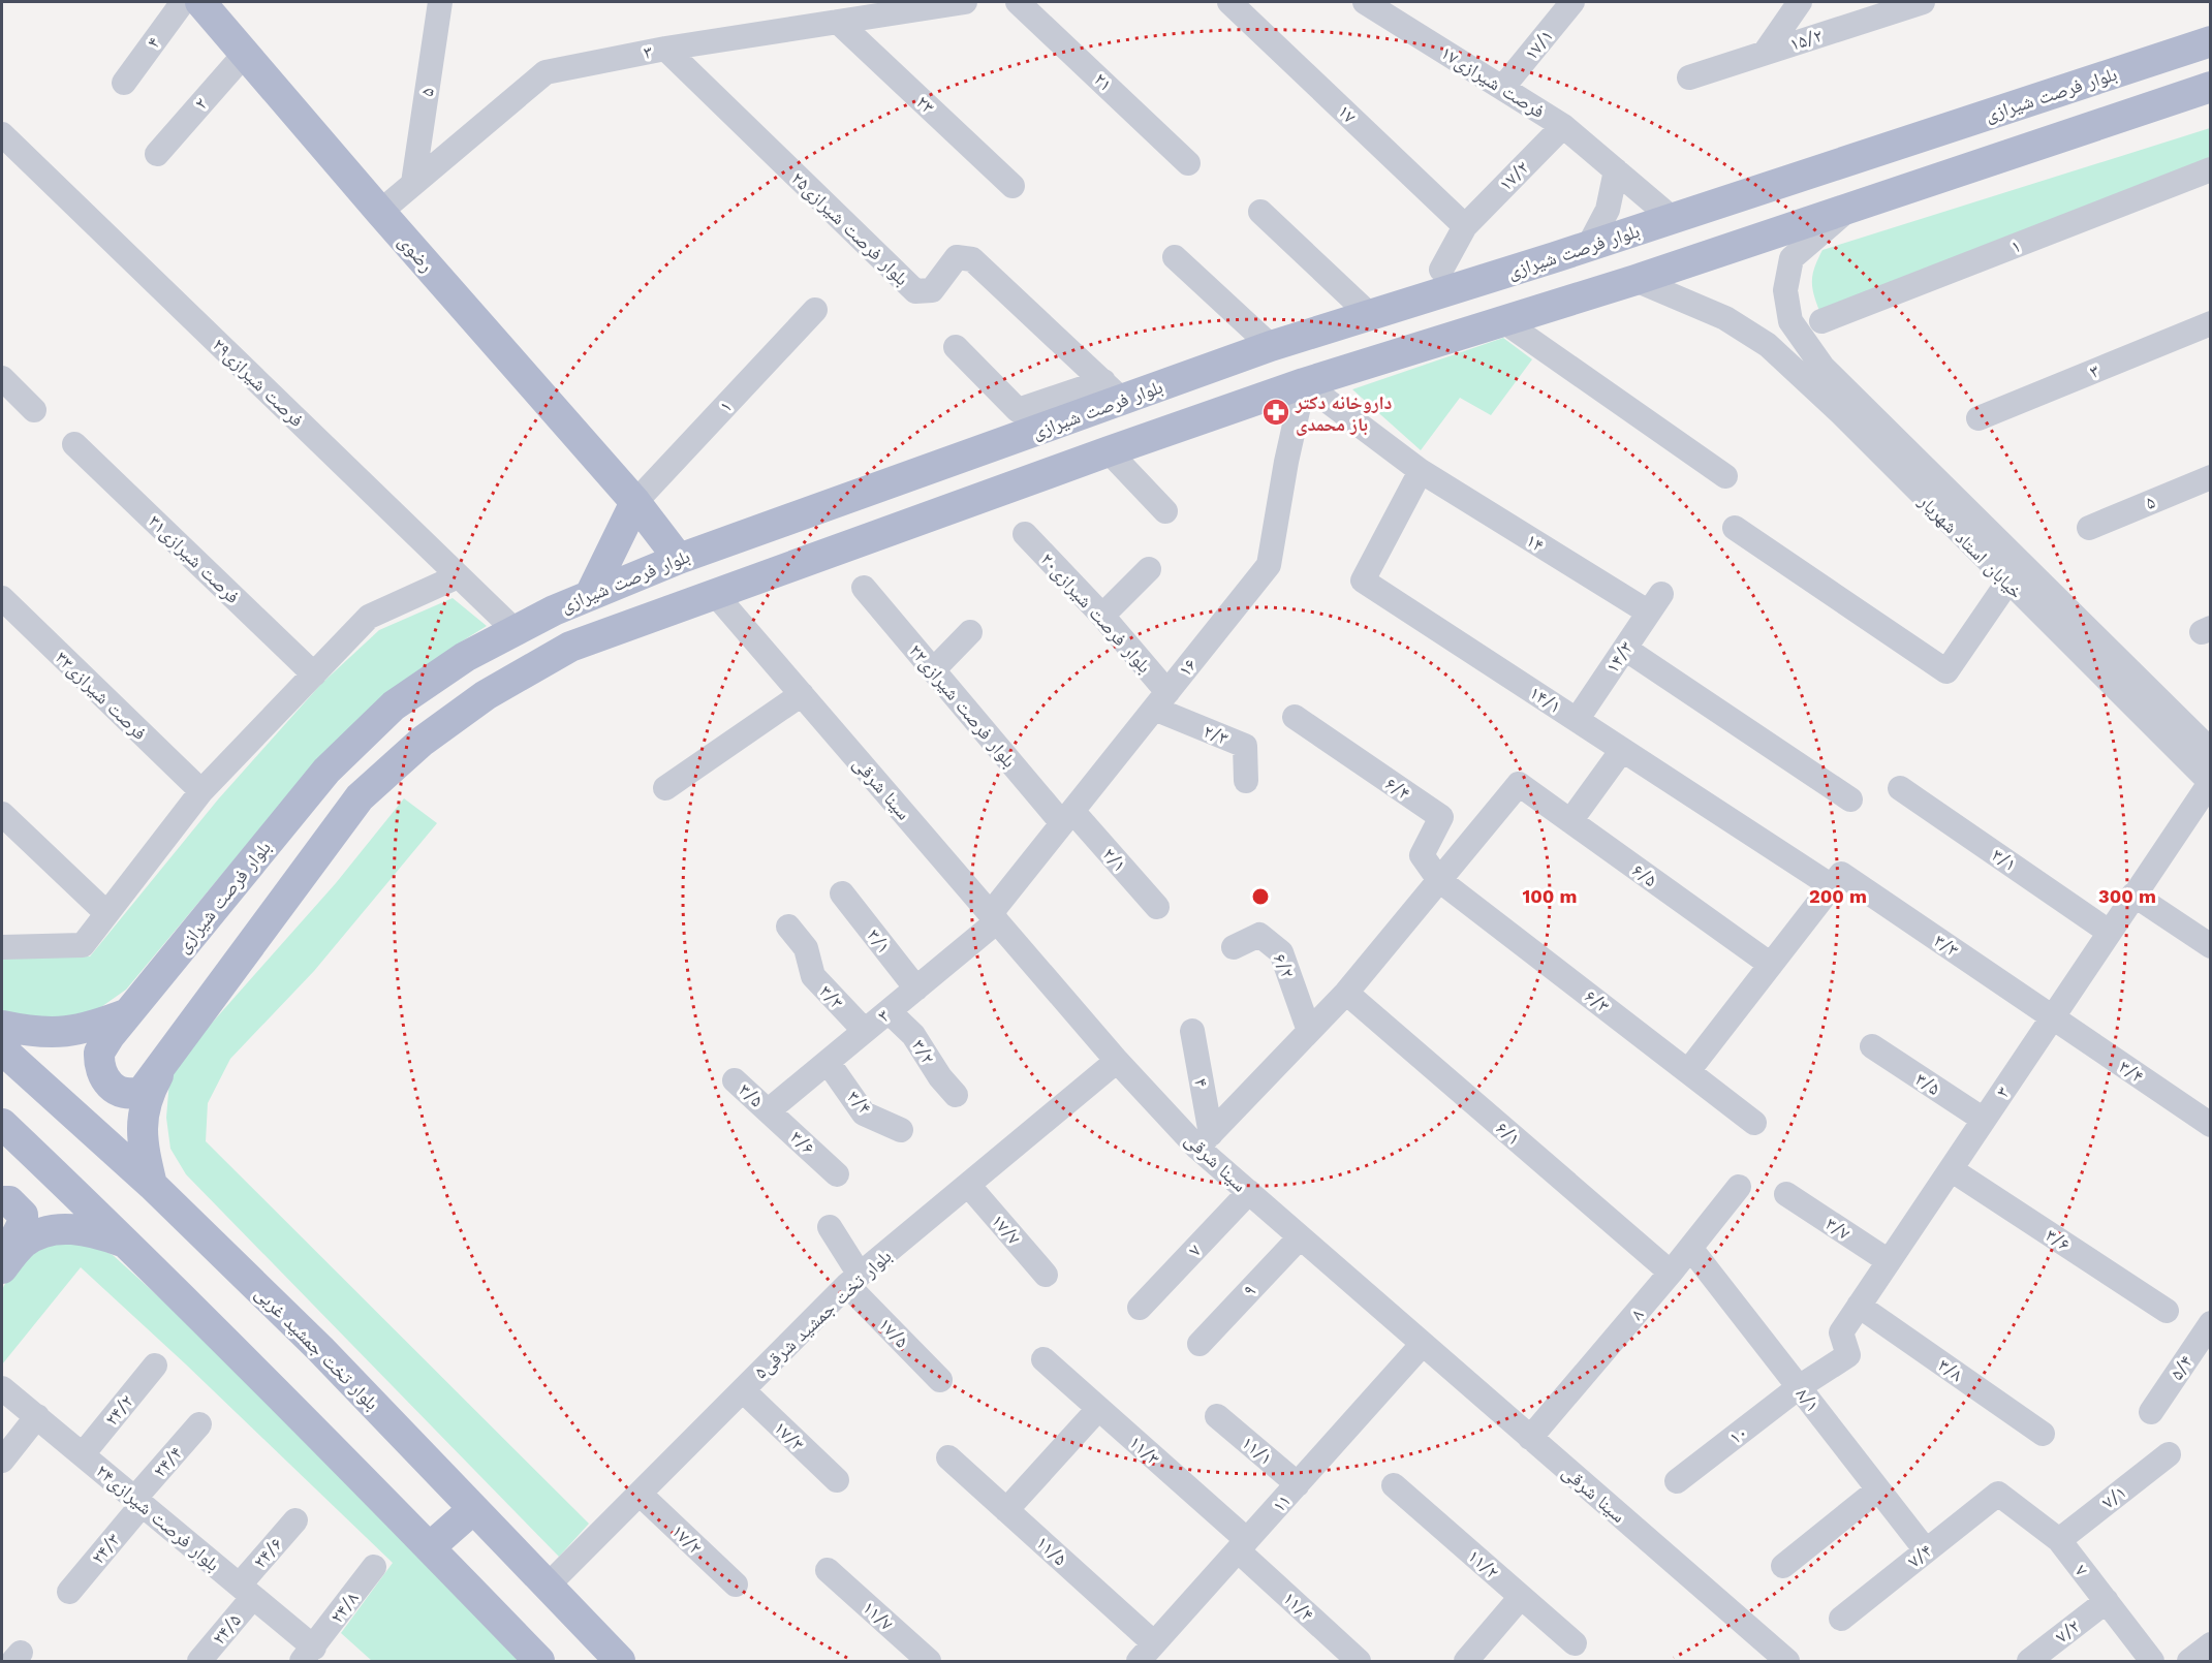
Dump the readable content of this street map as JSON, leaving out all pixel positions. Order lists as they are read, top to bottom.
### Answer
{
  "streets": {
    "main road": ["بلوار فرصت شیرازی", "رضوی", "بلوار تخت جمشید غربی"],
    "street": [
      "۱۵/۲",
      "۴",
      "۱۷/۱",
      "۳",
      "۲۱",
      "۱۷فرصت شیرازی",
      "۵",
      "۲",
      "۲۳",
      "۱۷",
      "۱۷/۲",
      "بلوار فرصت شیرازی۲۵",
      "۱",
      "فرصت شیرازی۲۹",
      "۱۴",
      "خیابان استاد شهریار",
      "فرصت شیرازی۳۱",
      "بلوار فرصت شیرازی۲۰",
      "۱۴/۳",
      "۱۶",
      "فرصت شیرازی۳۳",
      "۱۴/۱",
      "بلوار فرصت شیرازی۲۲",
      "۲/۳",
      "سینا شرقی",
      "۶/۴",
      "۲/۱",
      "۳/۱",
      "۶/۵",
      "۳/۳",
      "۶/۲",
      "۶/۳",
      "۳/۲",
      "۳/۴",
      "۳/۵",
      "۶/۱",
      "۳/۶",
      "۳/۷",
      "۱۷/۷",
      "۷",
      "۹",
      "بلوار تخت جمشید شرقی۵",
      "۸",
      "۱۷/۵",
      "۵/۴",
      "۳/۸",
      "۸/۱",
      "۲۴/۲",
      "۱۰",
      "۱۷/۳",
      "۱۱/۳",
      "۱۱/۱",
      "۲۴/۴",
      "۷/۱",
      "۱۱",
      "بلوار فرصت شیرازی۲۴",
      "۲۴/۳",
      "۱۱/۵",
      "۲۴/۶",
      "۷/۴",
      "۱۱/۲",
      "۱۱/۴",
      "۲۴/۸",
      "۱۱/۷",
      "۲۴/۵",
      "۷/۲"
    ]
  },
  "crossings": [
    ["۴", "سینا شرقی"],
    ["۱۷/۱", "۱۷فرصت شیرازی"],
    ["۳", "۵"],
    ["۳", "۲۳"],
    ["۳", "بلوار فرصت شیرازی۲۵"],
    ["۳", "رضوی"],
    ["۳", "خیابان استاد شهریار"],
    ["۳", "۱۶"],
    ["۳", "سینا شرقی"],
    ["۳", "۳/۱"],
    ["۳", "۳/۳"],
    ["۳", "۳/۲"],
    ["۳", "۳/۴"],
    ["۳", "۳/۵"],
    ["۳", "۳/۶"],
    ["۳", "۳/۷"],
    ["۳", "۳/۸"],
    ["۳", "۸/۱"],
    ["۳", "۱۰"],
    ["۱۷فرصت شیرازی", "بلوار فرصت شیرازی"],
    ["۱۷فرصت شیرازی", "۱۷/۲"],
    ["بلوار فرصت شیرازی", "بلوار فرصت شیرازی۲۵"],
    ["بلوار فرصت شیرازی", "رضوی"],
    ["بلوار فرصت شیرازی", "فرصت شیرازی۲۹"],
    ["۲", "رضوی"],
    ["۱۷", "۱۷/۲"],
    ["۱۷/۲", "بلوار تخت جمشید شرقی۵"],
    ["۱", "رضوی"],
    ["۱۴", "۱۴/۳"],
    ["۱۴", "۱۶"],
    ["۱۴", "۱۴/۱"],
    ["بلوار فرصت شیرازی۲۰", "۱۶"],
    ["بلوار فرصت شیرازی۲۰", "۲/۳"],
    ["۱۴/۳", "۱۴/۱"],
    ["۱۶", "بلوار فرصت شیرازی۲۲"],
    ["۱۶", "۲/۳"],
    ["۱۶", "سینا شرقی"],
    ["۱۶", "۲/۱"],
    ["۱۴/۱", "۳/۳"],
    ["بلوار فرصت شیرازی۲۲", "۲/۱"],
    ["سینا شرقی", "۷"],
    ["سینا شرقی", "۹"],
    ["سینا شرقی", "بلوار تخت جمشید شرقی۵"],
    ["سینا شرقی", "۸"],
    ["سینا شرقی", "۱۱"],
    ["۶/۴", "۶/۵"],
    ["۶/۴", "۶/۳"],
    ["۶/۵", "۶/۳"],
    ["۳/۳", "۳/۴"],
    ["۳/۵", "۳/۶"],
    ["۶/۱", "۸"],
    ["۱۷/۷", "بلوار تخت جمشید شرقی۵"],
    ["۷", "۷/۱"],
    ["۷", "۷/۴"],
    ["۷", "۷/۲"],
    ["بلوار تخت جمشید شرقی۵", "۱۷/۵"],
    ["بلوار تخت جمشید شرقی۵", "بلوار تخت جمشید غربی"],
    ["بلوار تخت جمشید شرقی۵", "۱۷/۳"],
    ["۸", "۸/۱"],
    ["۸/۱", "۱۰"],
    ["۸/۱", "۷/۴"],
    ["۲۴/۲", "بلوار فرصت شیرازی۲۴"],
    ["۱۱/۳", "۱۱"],
    ["۱۱/۳", "۱۱/۴"],
    ["۱۱/۱", "۱۱"],
    ["۲۴/۴", "بلوار فرصت شیرازی۲۴"],
    ["۲۴/۴", "۲۴/۳"],
    ["۱۱", "۱۱/۵"],
    ["۱۱", "۱۱/۴"],
    ["بلوار فرصت شیرازی۲۴", "۲۴/۳"],
    ["بلوار فرصت شیرازی۲۴", "۲۴/۶"],
    ["بلوار فرصت شیرازی۲۴", "۲۴/۸"],
    ["بلوار فرصت شیرازی۲۴", "۲۴/۵"],
    ["۲۴/۶", "۲۴/۵"]
  ],
  "places": {
    "pharmacy": ["داروخانه دکتر باز محمدی"]
  },
  "rings": ["100 m", "200 m", "300 m"]
}
